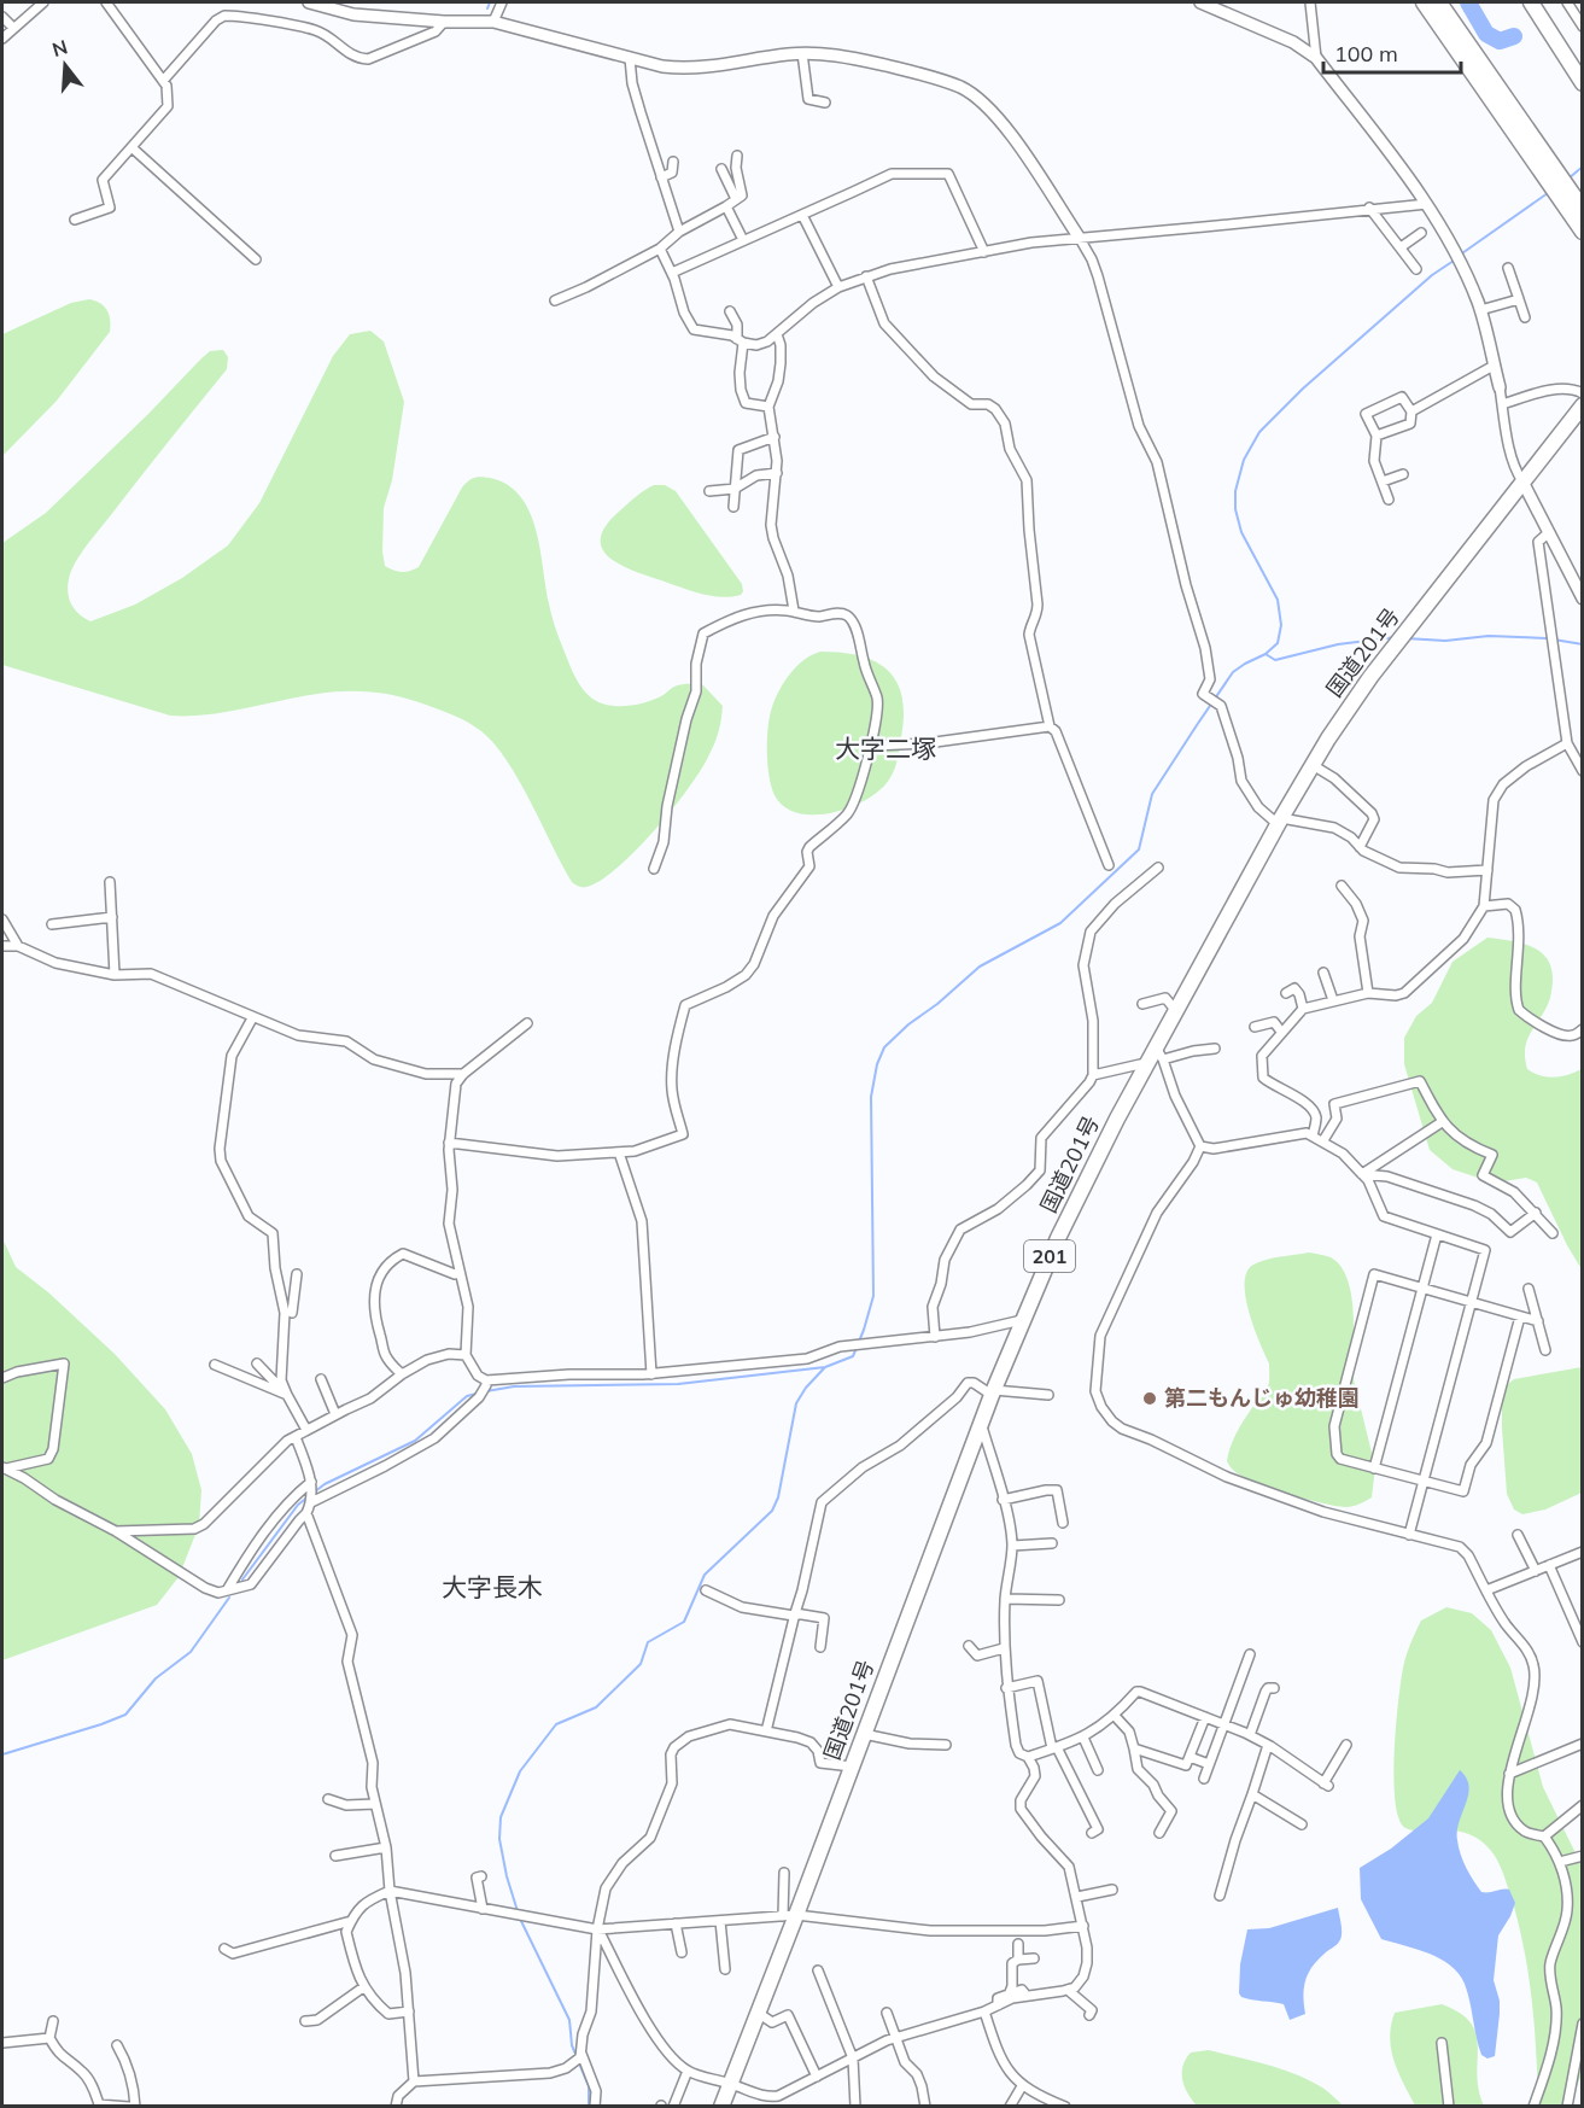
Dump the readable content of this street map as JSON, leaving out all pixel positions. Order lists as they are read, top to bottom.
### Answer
{
  "streets": {
    "highway": ["国道201号", "201"]
  },
  "districts": ["大字二塚", "大字長木"],
  "places": ["第二もんじゅ幼稚園"],
  "scale_bar": "100 m",
  "north": "top"
}
